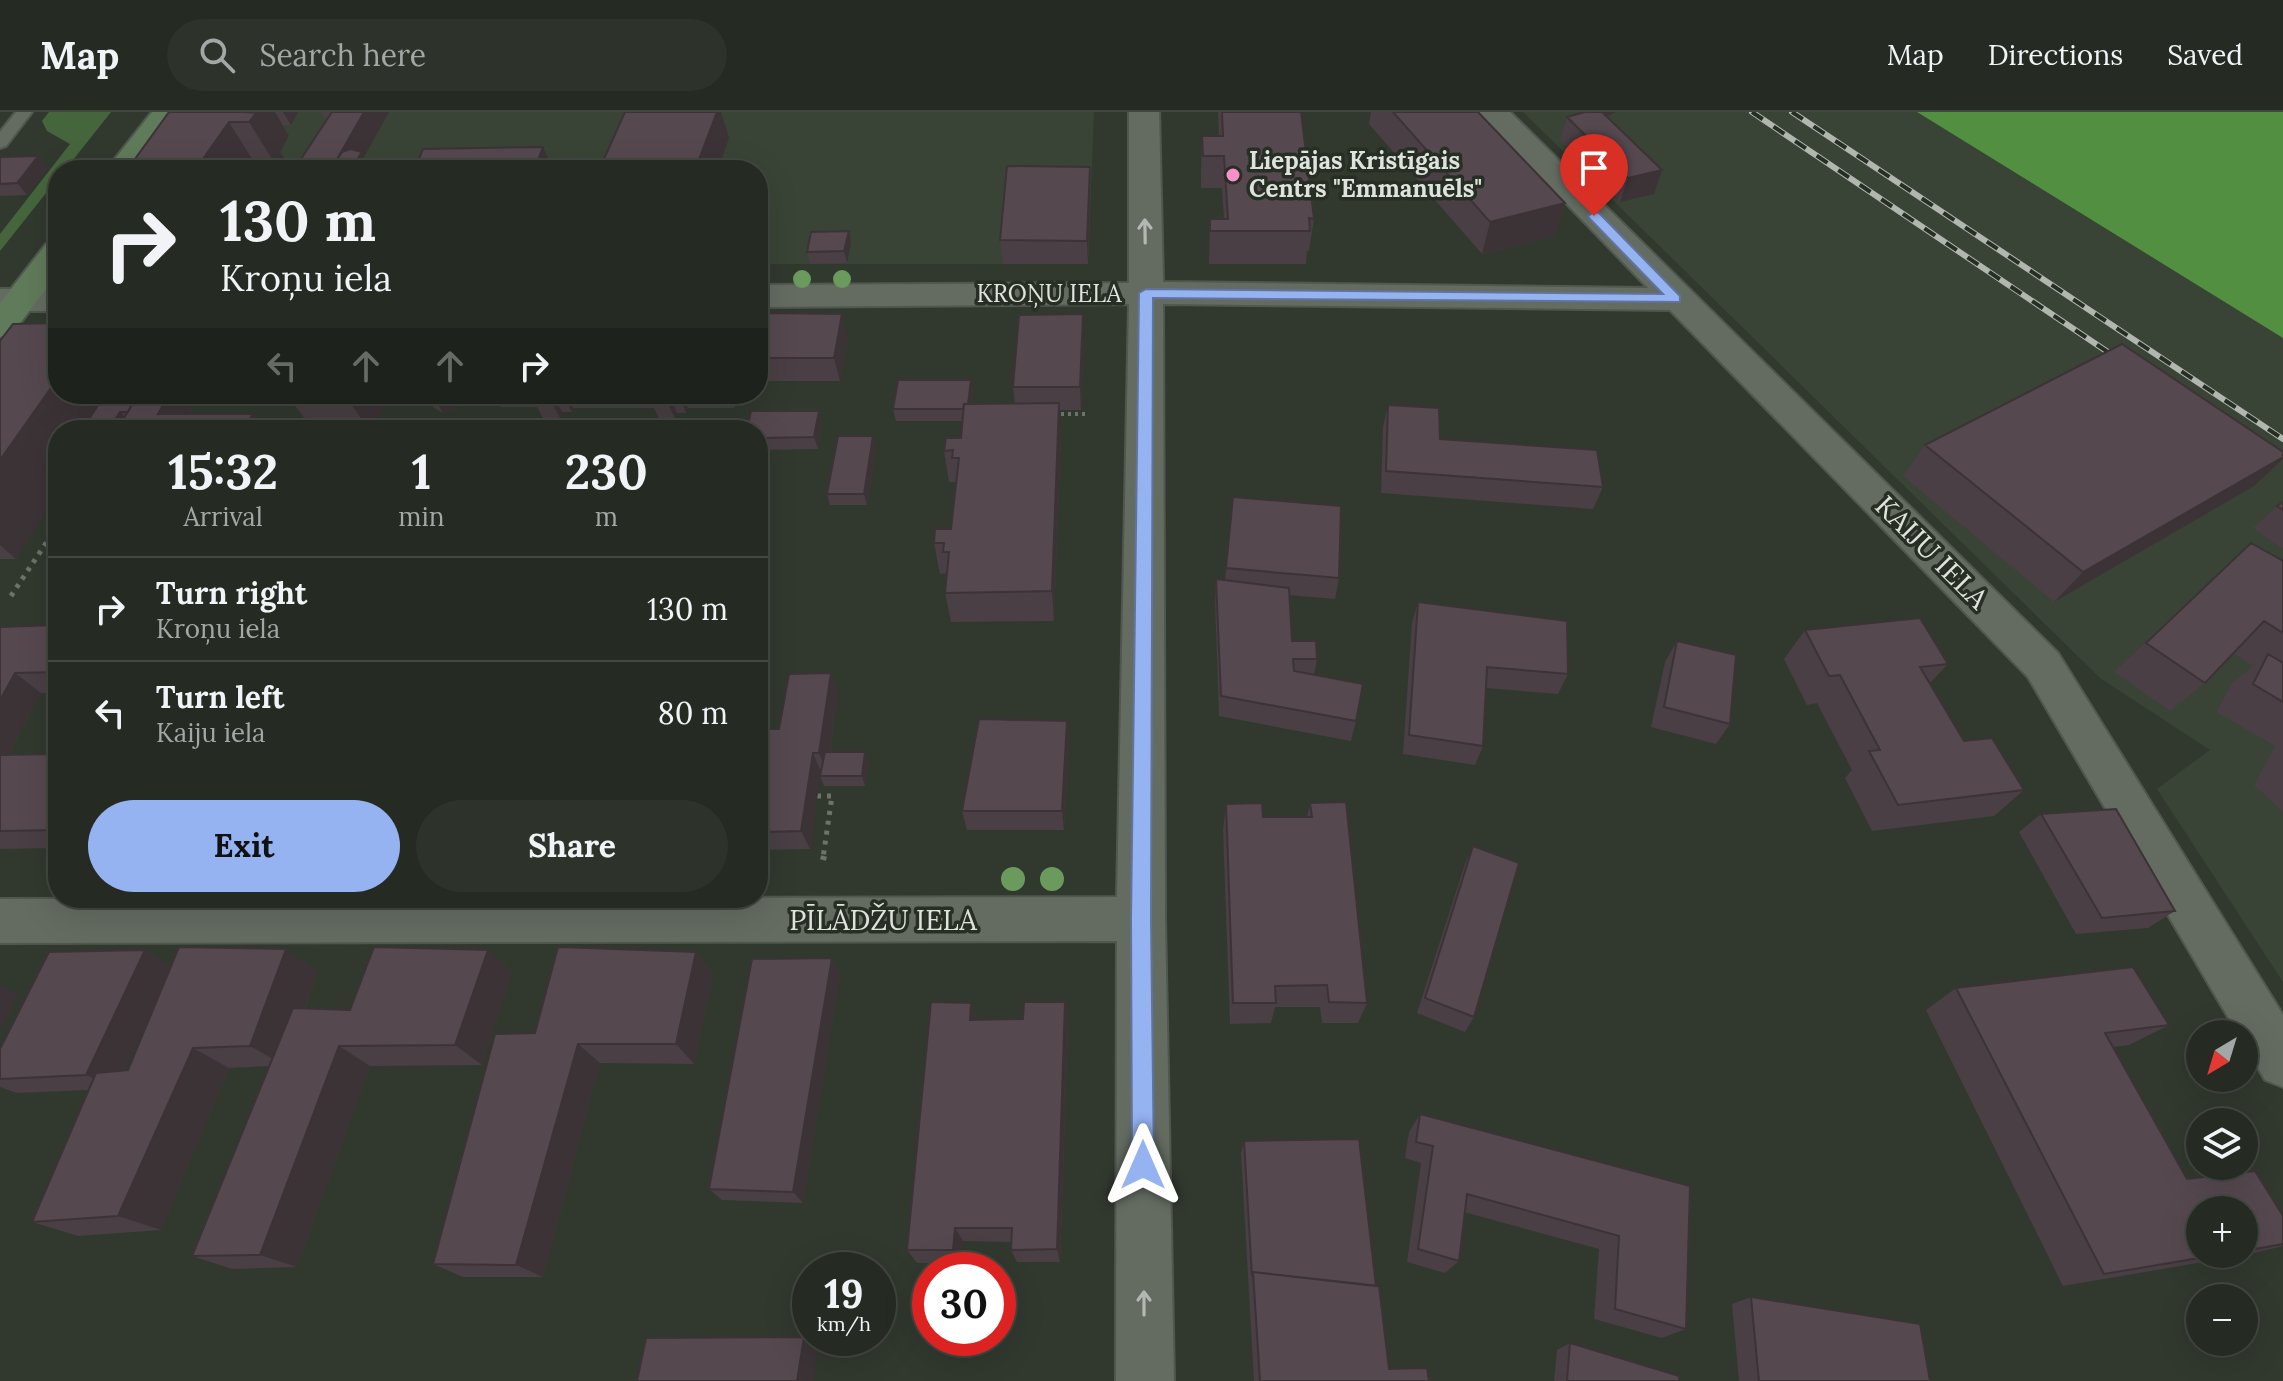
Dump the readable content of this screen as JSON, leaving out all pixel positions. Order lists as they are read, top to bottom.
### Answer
{
  "streets": {
    "street": ["KROŅU IELA", "KAIJU IELA", "PĪLĀDŽU IELA"]
  },
  "crossings": [
    ["KROŅU IELA", "KAIJU IELA"]
  ],
  "places": ["Liepājas Kristīgais Centrs \"Emmanuēls\""],
  "north": "bottom left",
  "page": {
    "header": "Map",
    "search": "Search here",
    "nav": ["Map", "Directions", "Saved"],
    "turn": ["130 m", "Kroņu iela"],
    "eta": [
      "15:32",
      "Arrival",
      "1",
      "min",
      "230",
      "m"
    ],
    "list": [
      {
        "name": "Turn right",
        "note": "Kroņu iela",
        "value": "130 m"
      },
      {
        "name": "Turn left",
        "note": "Kaiju iela",
        "value": "80 m"
      }
    ],
    "buttons": ["Exit", "Share"],
    "map_buttons": ["+", "−"],
    "speed": "19 km/h",
    "limit": "30"
  }
}
